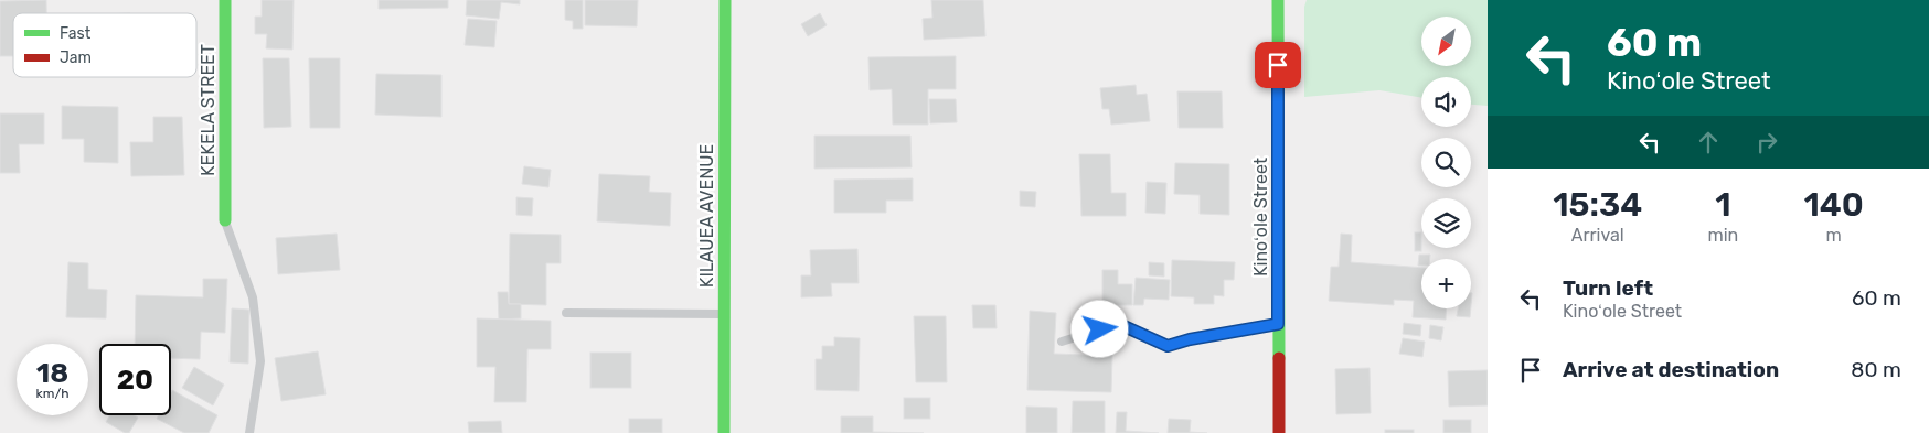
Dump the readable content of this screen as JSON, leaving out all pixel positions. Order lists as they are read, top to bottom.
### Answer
{
  "streets": {
    "street": ["KEKELA STREET", "KILAUEA AVENUE", "Kinoʻole Street"]
  },
  "legend": ["Fast", "Jam"],
  "north": "bottom left",
  "page": {
    "turn": ["60 m", "Kinoʻole Street"],
    "map_buttons": "+",
    "eta": [
      "15:34",
      "Arrival",
      "1",
      "min",
      "140",
      "m"
    ],
    "list": [
      {
        "name": "Turn left",
        "note": "Kinoʻole Street",
        "value": "60 m"
      },
      {
        "name": "Arrive at destination",
        "value": "80 m"
      }
    ],
    "speed": "18 km/h",
    "limit": "20"
  }
}
